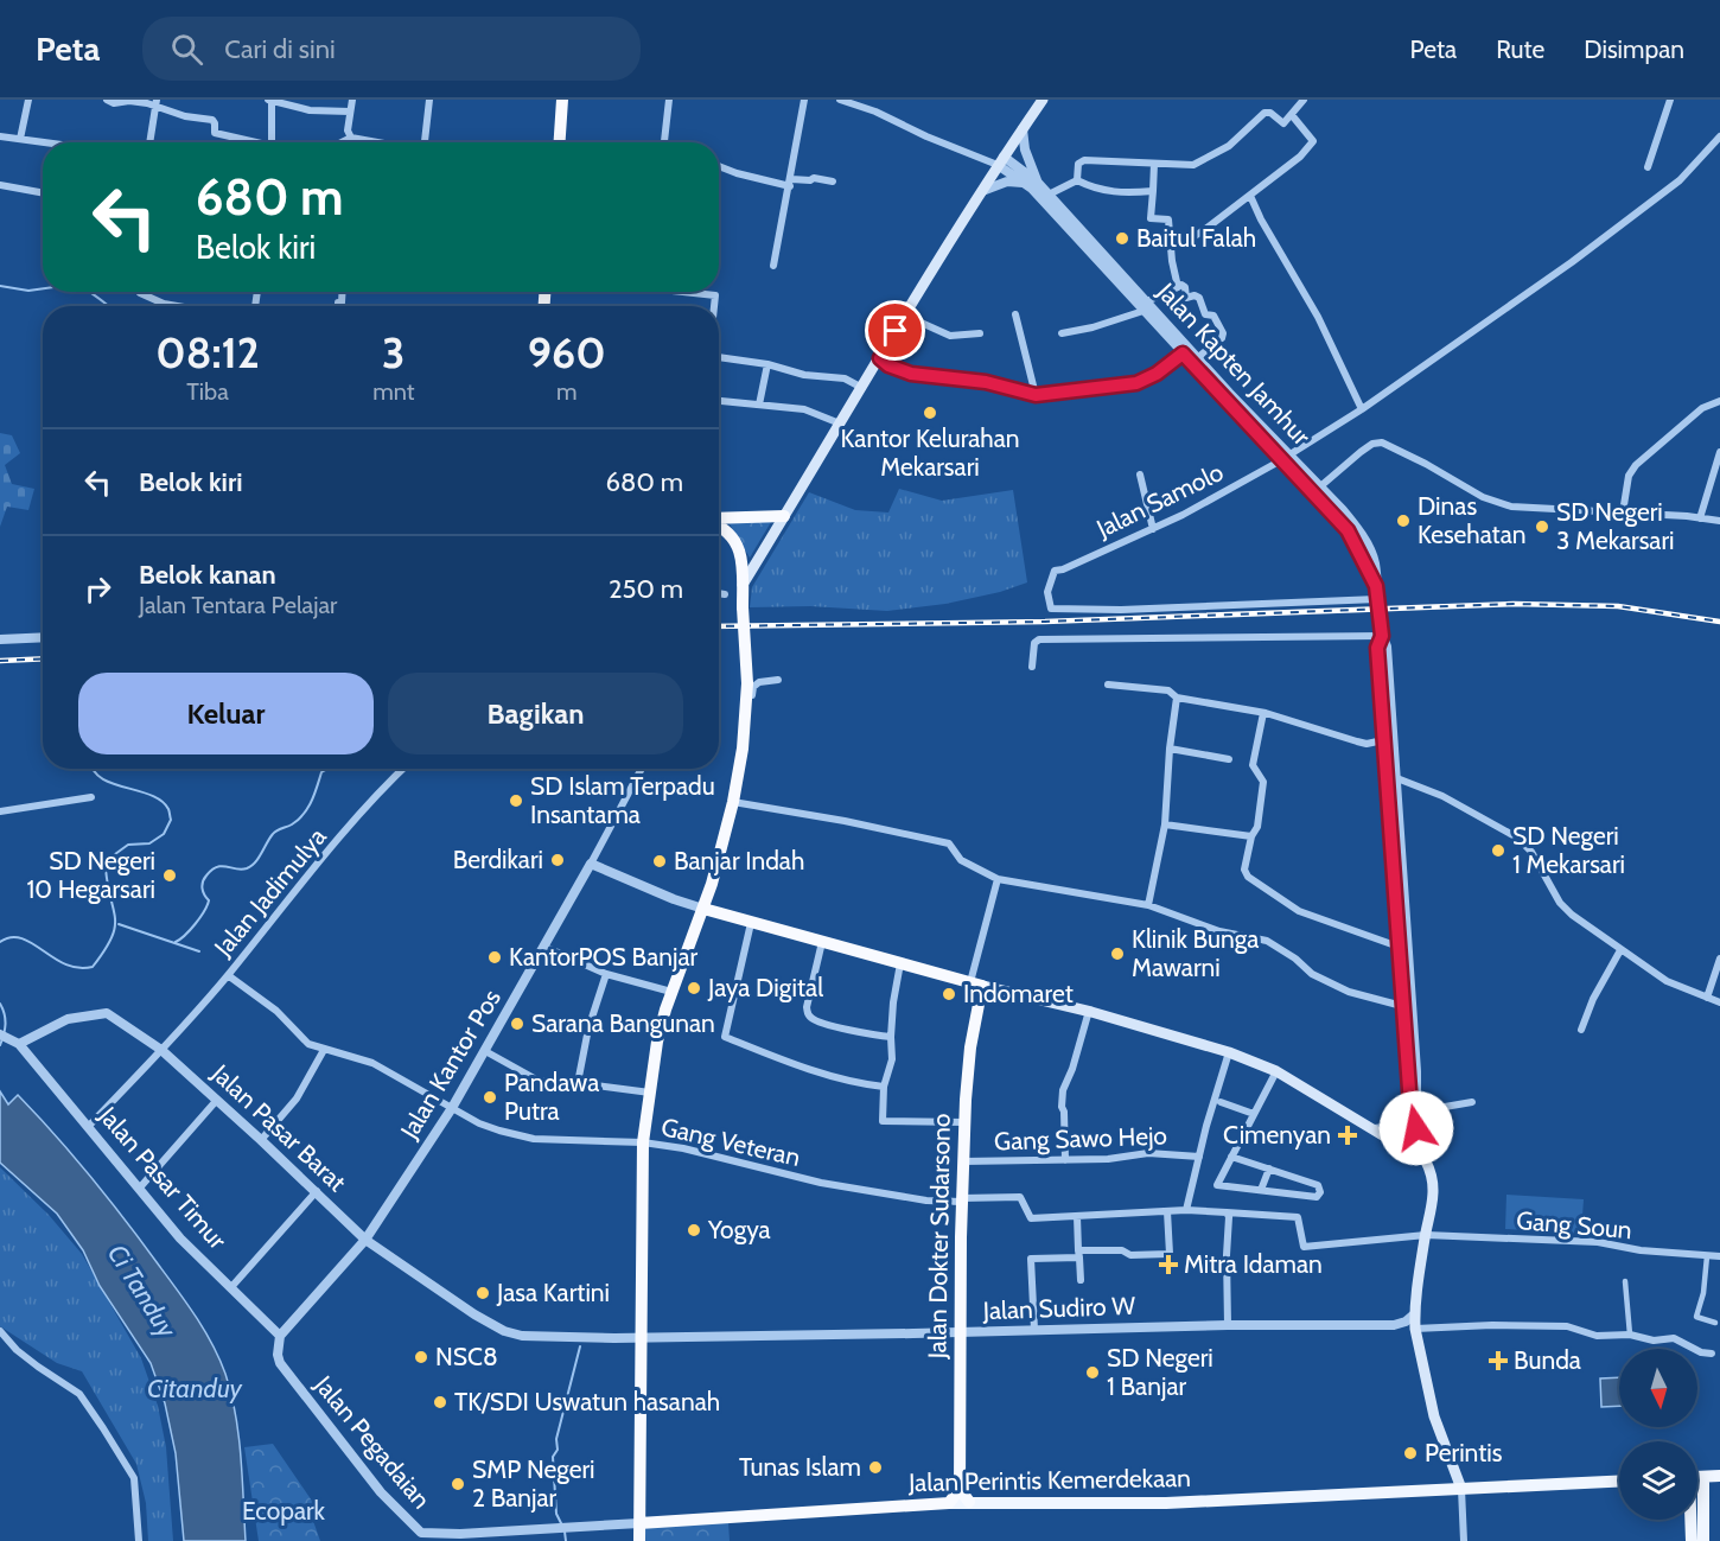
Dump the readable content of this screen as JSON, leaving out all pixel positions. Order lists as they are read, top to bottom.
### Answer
{
  "streets": {
    "highway": ["Jalan Dokter Sudarsono", "Jalan Perintis Kemerdekaan"],
    "main road": ["Jalan Kapten Jamhur"],
    "street": [
      "Jalan Samolo",
      "Jalan Jadimulya",
      "Jalan Kantor Pos",
      "Jalan Pasar Barat",
      "Gang Sawo Hejo",
      "Gang Veteran",
      "Jalan Pasar Timur",
      "Gang Soun",
      "Jalan Sudiro W",
      "Jalan Pegadaian"
    ]
  },
  "crossings": [
    ["Jalan Kapten Jamhur", "Jalan Samolo"],
    ["Jalan Kapten Jamhur", "Gang Soun"],
    ["Jalan Kapten Jamhur", "Jalan Perintis Kemerdekaan"],
    ["Jalan Jadimulya", "Jalan Pasar Barat"],
    ["Jalan Jadimulya", "Gang Veteran"],
    ["Jalan Jadimulya", "Jalan Pasar Timur"],
    ["Jalan Kantor Pos", "Jalan Pasar Barat"],
    ["Jalan Kantor Pos", "Gang Veteran"],
    ["Jalan Kantor Pos", "Jalan Pasar Timur"],
    ["Jalan Kantor Pos", "Jalan Pegadaian"],
    ["Jalan Pasar Barat", "Jalan Pasar Timur"],
    ["Jalan Pasar Barat", "Jalan Sudiro W"],
    ["Gang Sawo Hejo", "Jalan Dokter Sudarsono"],
    ["Gang Veteran", "Jalan Dokter Sudarsono"],
    ["Jalan Pasar Timur", "Jalan Pegadaian"],
    ["Jalan Dokter Sudarsono", "Jalan Sudiro W"],
    ["Jalan Pegadaian", "Jalan Perintis Kemerdekaan"]
  ],
  "water": ["Ci Tanduy", "Citanduy"],
  "parks": ["Ecopark"],
  "places": {
    "other": [
      "Baitul Falah",
      "Kantor Kelurahan Mekarsari",
      "Dinas Kesehatan",
      "SD Negeri 3 Mekarsari",
      "SD Islam Terpadu Insantama",
      "SD Negeri 1 Mekarsari",
      "Berdikari",
      "Banjar Indah",
      "SD Negeri 10 Hegarsari",
      "Klinik Bunga Mawarni",
      "KantorPOS Banjar",
      "Jaya Digital",
      "Indomaret",
      "Sarana Bangunan",
      "Pandawa Putra",
      "Yogya",
      "Jasa Kartini",
      "NSC8",
      "SD Negeri 1 Banjar",
      "TK/SDI Uswatun hasanah",
      "Perintis",
      "Tunas Islam",
      "SMP Negeri 2 Banjar"
    ],
    "health": ["Cimenyan", "Mitra Idaman", "Bunda"]
  },
  "north": "bottom",
  "page": {
    "header": "Peta",
    "search": "Cari di sini",
    "nav": ["Peta", "Rute", "Disimpan"],
    "turn": ["680 m", "Belok kiri"],
    "eta": [
      "08:12",
      "Tiba",
      "3",
      "mnt",
      "960",
      "m"
    ],
    "list": [
      {
        "name": "Belok kiri",
        "value": "680 m"
      },
      {
        "name": "Belok kanan",
        "note": "Jalan Tentara Pelajar",
        "value": "250 m"
      }
    ],
    "buttons": ["Keluar", "Bagikan"]
  }
}
